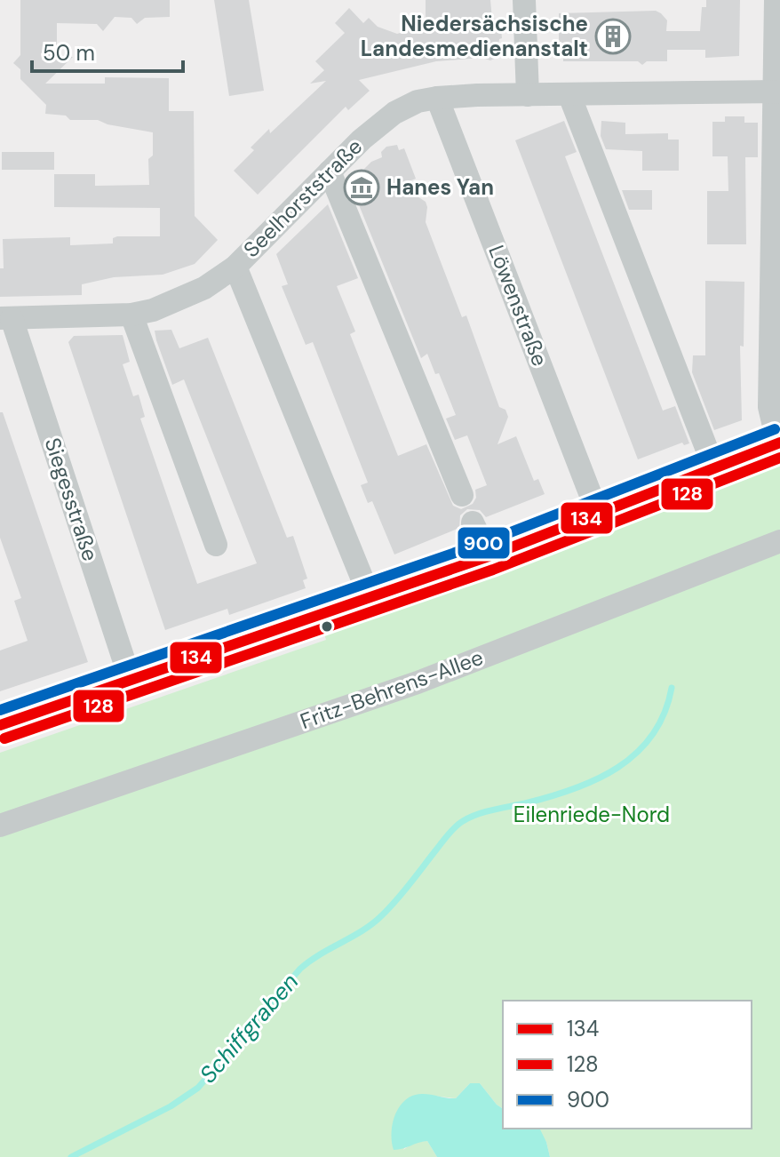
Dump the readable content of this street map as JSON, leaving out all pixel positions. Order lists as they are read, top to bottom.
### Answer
{
  "streets": {
    "street": [
      "Seelhorststraße",
      "Löwenstraße",
      "Siegesstraße",
      "Fritz-Behrens-Allee"
    ]
  },
  "crossings": [
    ["Seelhorststraße", "Löwenstraße"],
    ["Seelhorststraße", "Siegesstraße"]
  ],
  "water": ["Schiffgraben"],
  "parks": ["Eilenriede-Nord"],
  "places": {
    "building": ["Niedersächsische Landesmedienanstalt"],
    "museum": ["Hanes Yan"]
  },
  "lines": ["transit line 900", "transit line 134", "transit line 128"],
  "legend": ["134", "128", "900"],
  "scale_bar": "50 m"
}
